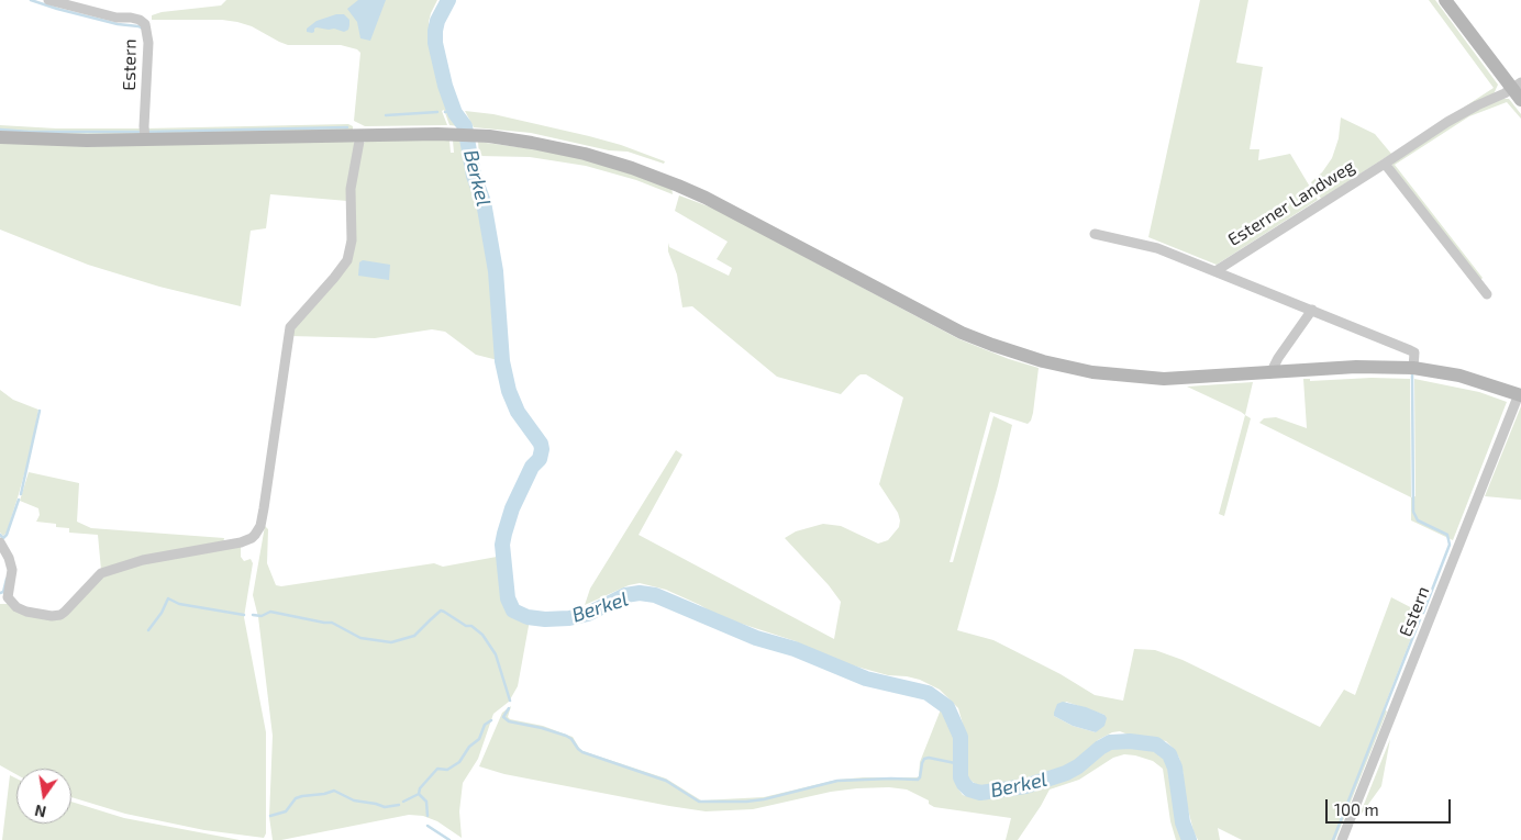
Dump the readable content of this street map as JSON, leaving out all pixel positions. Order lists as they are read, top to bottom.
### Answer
{
  "streets": {
    "street": ["Estern", "Esterner Landweg"]
  },
  "water": ["Berkel"],
  "scale_bar": "100 m",
  "north": "bottom"
}
